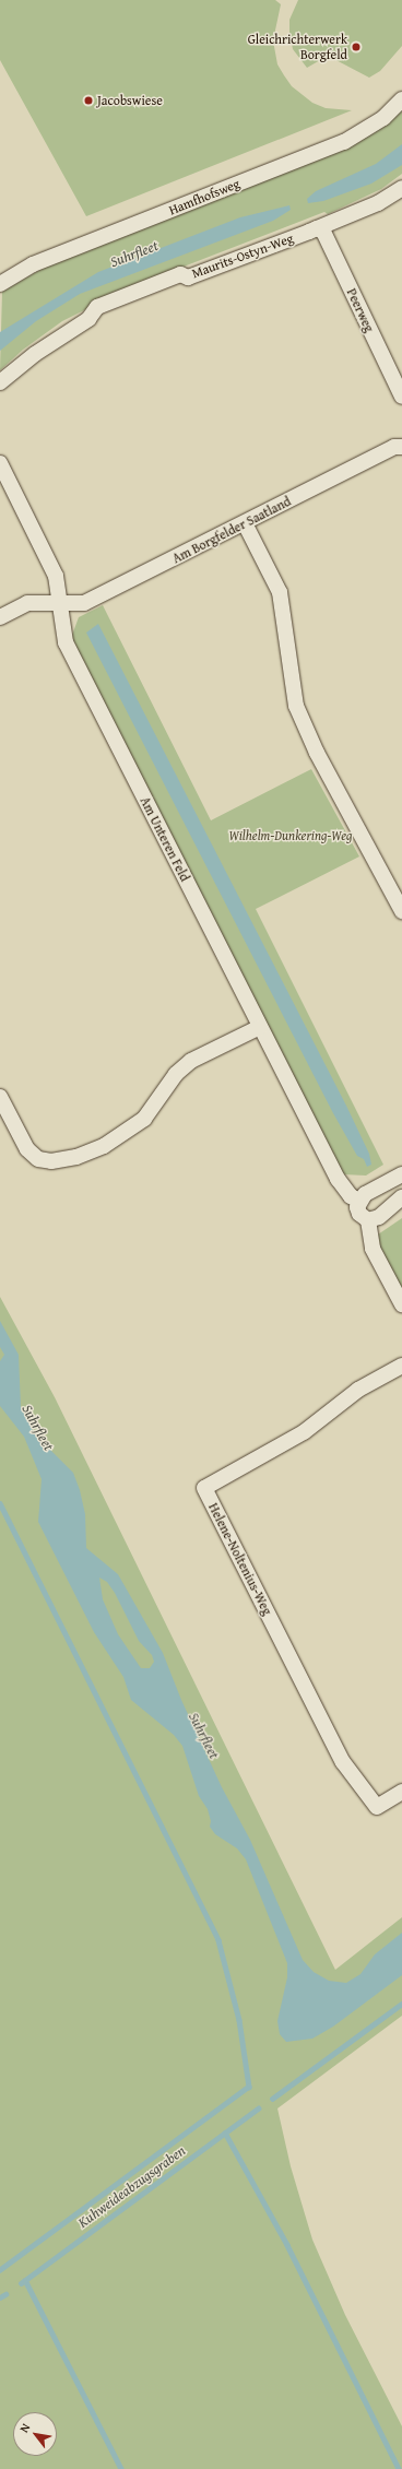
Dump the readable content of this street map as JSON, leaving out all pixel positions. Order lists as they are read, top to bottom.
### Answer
{
  "streets": {
    "street": [
      "Hamfhofsweg",
      "Maurits-Ostyn-Weg",
      "Peerweg",
      "Am Borgfelder Saatland",
      "Am Unteren Feld",
      "Helene-Noltenius-Weg"
    ]
  },
  "crossings": [
    ["Maurits-Ostyn-Weg", "Peerweg"],
    ["Am Borgfelder Saatland", "Am Unteren Feld"]
  ],
  "water": ["Suhrfleet", "Kuhweideabzugsgraben"],
  "parks": ["Wilhelm-Dunkering-Weg"],
  "places": ["Gleichrichterwerk Borgfeld", "Jacobswiese"],
  "north": "top left"
}
